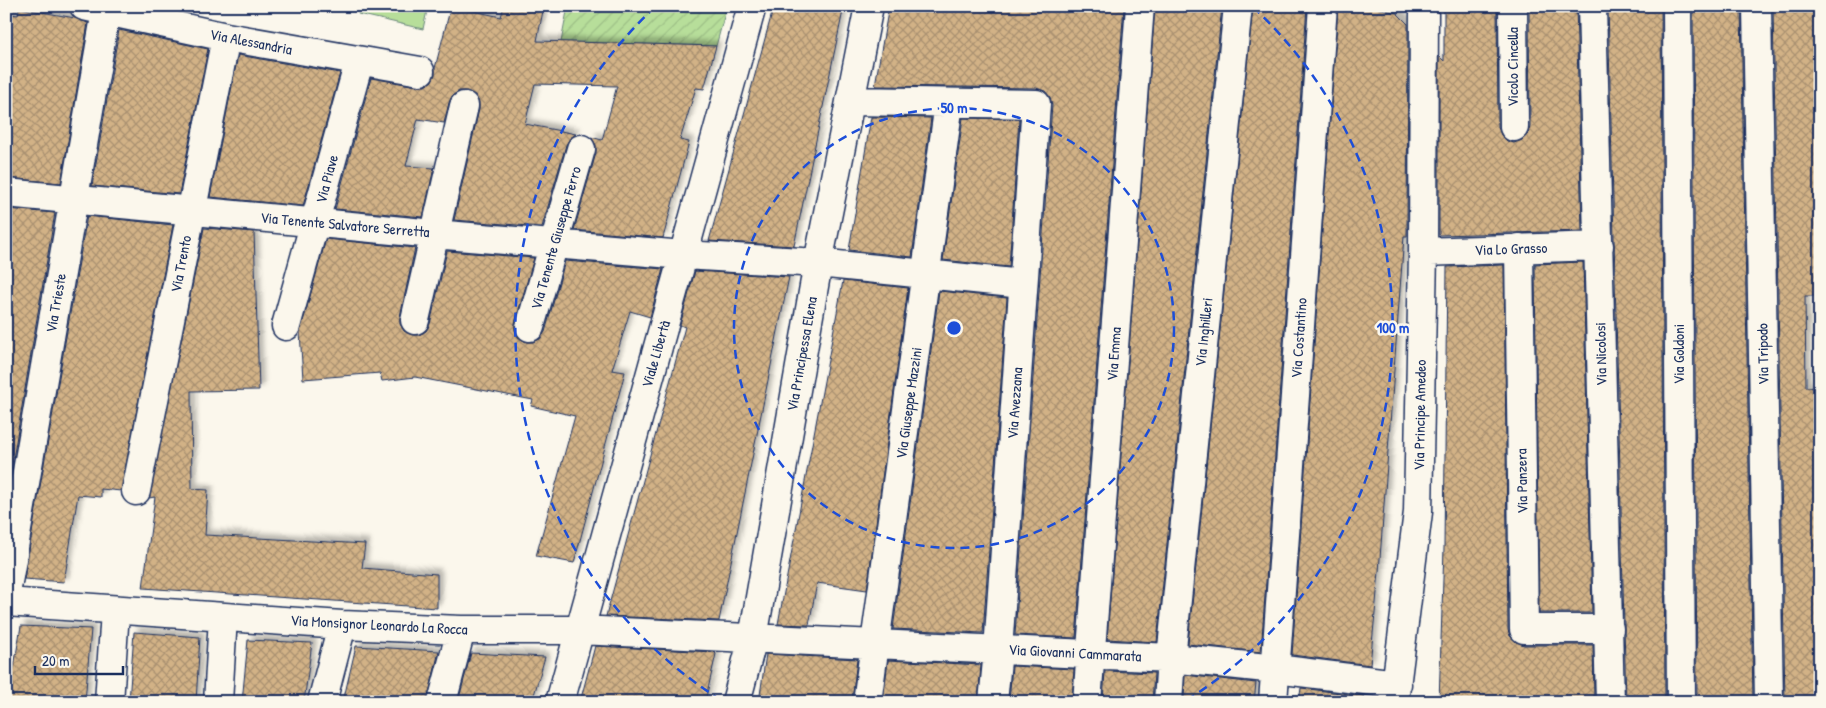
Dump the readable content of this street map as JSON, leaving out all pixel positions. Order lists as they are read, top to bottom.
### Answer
{
  "streets": {
    "street": [
      "Via Alessandria",
      "Vicolo Cincella",
      "Via Piave",
      "Via Tenente Salvatore Serretta",
      "Via Tenente Giuseppe Ferro",
      "Via Lo Grasso",
      "Via Trento",
      "Via Trieste",
      "Via Inghilleri",
      "Via Costantino",
      "Viale Libertà",
      "Via Principessa Elena",
      "Via Emma",
      "Via Nicolosi",
      "Via Goldoni",
      "Via Tripodo",
      "Via Giuseppe Mazzini",
      "Via Avezzana",
      "Via Principe Amedeo",
      "Via Panzera",
      "Via Monsignor Leonardo La Rocca",
      "Via Giovanni Cammarata"
    ]
  },
  "crossings": [
    ["Via Alessandria", "Via Piave"],
    ["Via Alessandria", "Via Trento"],
    ["Via Alessandria", "Via Trieste"],
    ["Via Piave", "Via Tenente Salvatore Serretta"],
    ["Via Tenente Salvatore Serretta", "Via Tenente Giuseppe Ferro"],
    ["Via Tenente Salvatore Serretta", "Via Trento"],
    ["Via Tenente Salvatore Serretta", "Via Trieste"],
    ["Via Tenente Salvatore Serretta", "Viale Libertà"],
    ["Via Tenente Salvatore Serretta", "Via Principessa Elena"],
    ["Via Tenente Salvatore Serretta", "Via Giuseppe Mazzini"],
    ["Via Tenente Salvatore Serretta", "Via Avezzana"],
    ["Via Lo Grasso", "Via Nicolosi"],
    ["Via Lo Grasso", "Via Principe Amedeo"],
    ["Via Lo Grasso", "Via Panzera"],
    ["Via Inghilleri", "Via Giovanni Cammarata"],
    ["Via Costantino", "Via Giovanni Cammarata"],
    ["Viale Libertà", "Via Monsignor Leonardo La Rocca"],
    ["Via Principessa Elena", "Via Monsignor Leonardo La Rocca"],
    ["Via Principessa Elena", "Via Giovanni Cammarata"],
    ["Via Emma", "Via Giovanni Cammarata"],
    ["Via Nicolosi", "Via Panzera"],
    ["Via Giuseppe Mazzini", "Via Avezzana"],
    ["Via Giuseppe Mazzini", "Via Giovanni Cammarata"],
    ["Via Avezzana", "Via Giovanni Cammarata"],
    ["Via Principe Amedeo", "Via Giovanni Cammarata"],
    ["Via Monsignor Leonardo La Rocca", "Via Giovanni Cammarata"]
  ],
  "scale_bar": "20 m",
  "rings": ["50 m", "100 m"]
}
